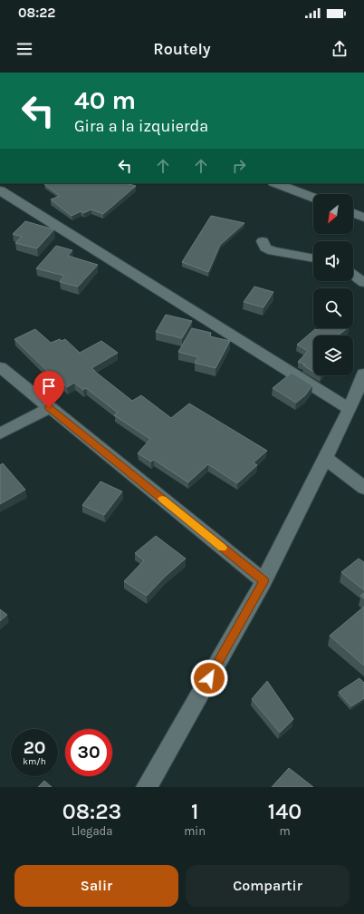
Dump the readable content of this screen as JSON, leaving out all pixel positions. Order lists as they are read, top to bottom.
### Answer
{
  "north": "bottom left",
  "page": {
    "status": "08:22",
    "header": "Routely",
    "turn": ["40 m", "Gira a la izquierda"],
    "speed": "20 km/h",
    "limit": "30",
    "eta": [
      "08:23",
      "Llegada",
      "1",
      "min",
      "140",
      "m"
    ],
    "buttons": ["Salir", "Compartir"]
  }
}
